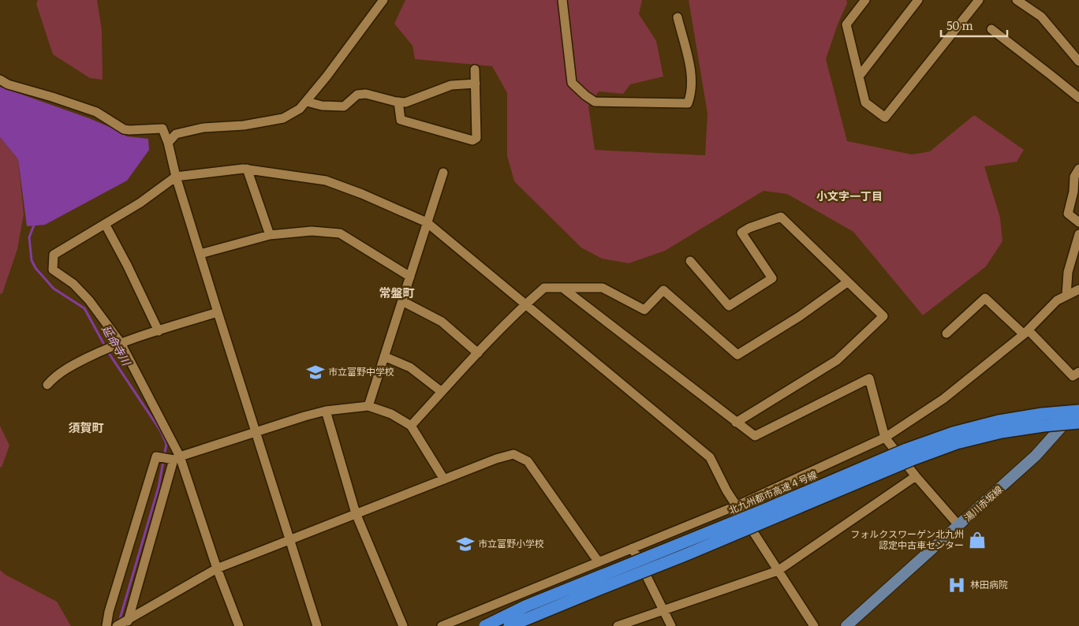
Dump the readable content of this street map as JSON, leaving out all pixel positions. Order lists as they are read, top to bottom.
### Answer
{
  "streets": {
    "highway": ["北九州都市高速４号線"],
    "main road": ["湯川赤坂線"]
  },
  "districts": ["小文字一丁目", "常盤町", "須賀町"],
  "water": ["延命寺川"],
  "places": {
    "school or university": ["市立富野中学校", "市立富野小学校"],
    "shop": ["フォルクスワーゲン北九州 認定中古車センター"],
    "hospital": ["林田病院"]
  },
  "scale_bar": "50 m"
}
